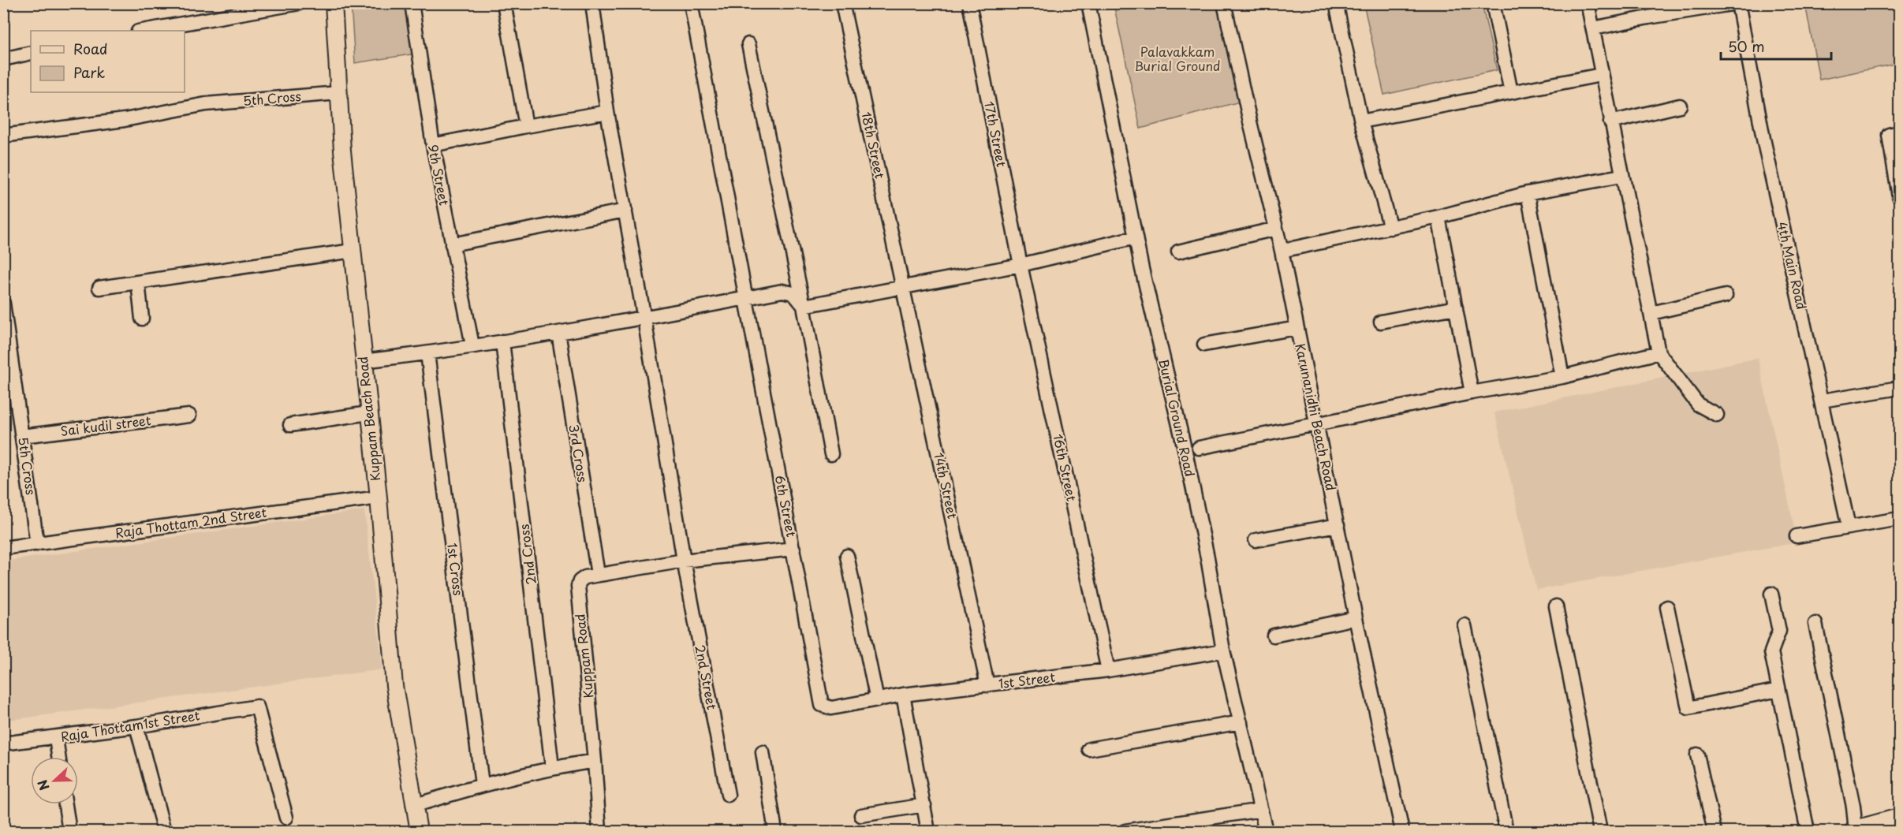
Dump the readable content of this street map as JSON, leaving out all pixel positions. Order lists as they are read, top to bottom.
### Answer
{
  "streets": {
    "street": [
      "5th Cross",
      "17th Street",
      "18th Street",
      "9th Street",
      "4th Main Road",
      "Karunanidhi Beach Road",
      "Burial Ground Road",
      "Kuppam Beach Road",
      "Sai kudil street",
      "3rd Cross",
      "16th Street",
      "14th Street",
      "6th Street",
      "Raja Thottam 2nd Street",
      "2nd Cross",
      "1st Cross",
      "Kuppam Road",
      "2nd Street",
      "1st Street",
      "Raja Thottam1st Street"
    ]
  },
  "crossings": [
    ["5th Cross", "Kuppam Beach Road"],
    ["5th Cross", "Sai kudil street"],
    ["5th Cross", "Raja Thottam 2nd Street"],
    ["17th Street", "16th Street"],
    ["18th Street", "14th Street"],
    ["Burial Ground Road", "1st Street"],
    ["Kuppam Beach Road", "Raja Thottam 2nd Street"],
    ["3rd Cross", "Kuppam Road"],
    ["16th Street", "1st Street"],
    ["14th Street", "1st Street"],
    ["6th Street", "Kuppam Road"],
    ["6th Street", "1st Street"],
    ["Kuppam Road", "2nd Street"]
  ],
  "parks": ["Palavakkam Burial Ground"],
  "legend": ["Road", "Park"],
  "scale_bar": "50 m",
  "north": "left"
}
